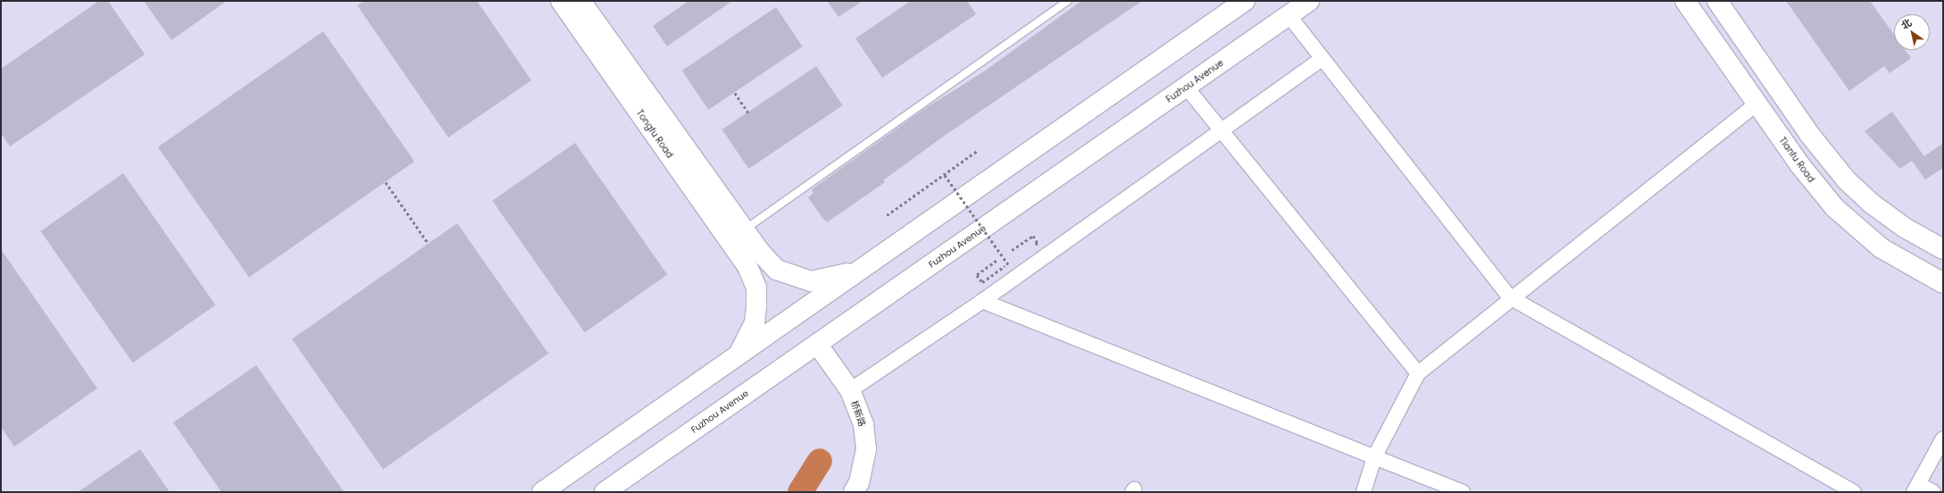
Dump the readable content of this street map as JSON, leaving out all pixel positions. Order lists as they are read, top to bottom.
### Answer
{
  "streets": {
    "main road": [
      "Fuzhou Avenue",
      "Tongfu Road",
      "Tianfu Road",
      "桥新路"
    ]
  },
  "crossings": [
    ["Fuzhou Avenue", "桥新路"]
  ],
  "north": "top left"
}
